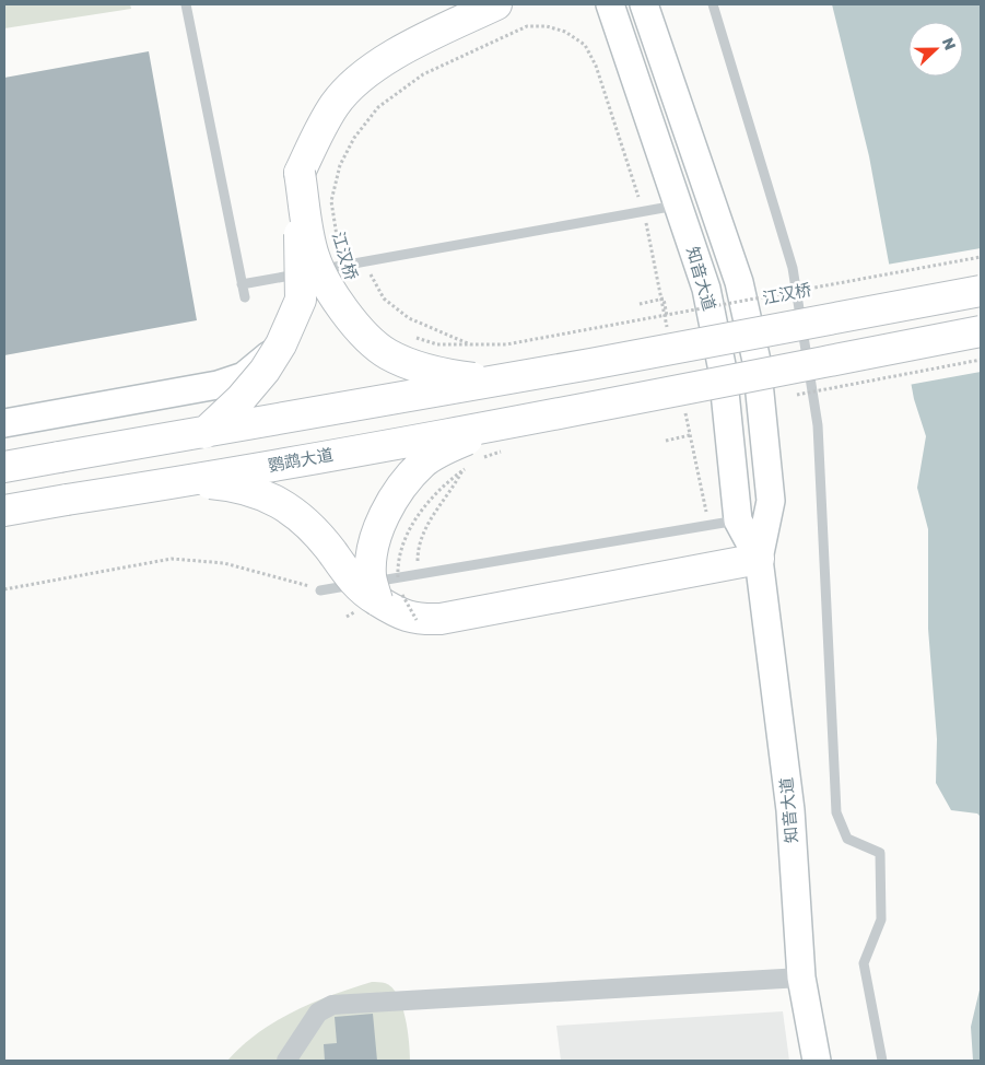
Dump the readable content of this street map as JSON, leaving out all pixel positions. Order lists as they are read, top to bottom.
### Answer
{
  "streets": {
    "main road": ["江汉桥", "知音大道", "鹦鹉大道"]
  },
  "north": "right"
}
